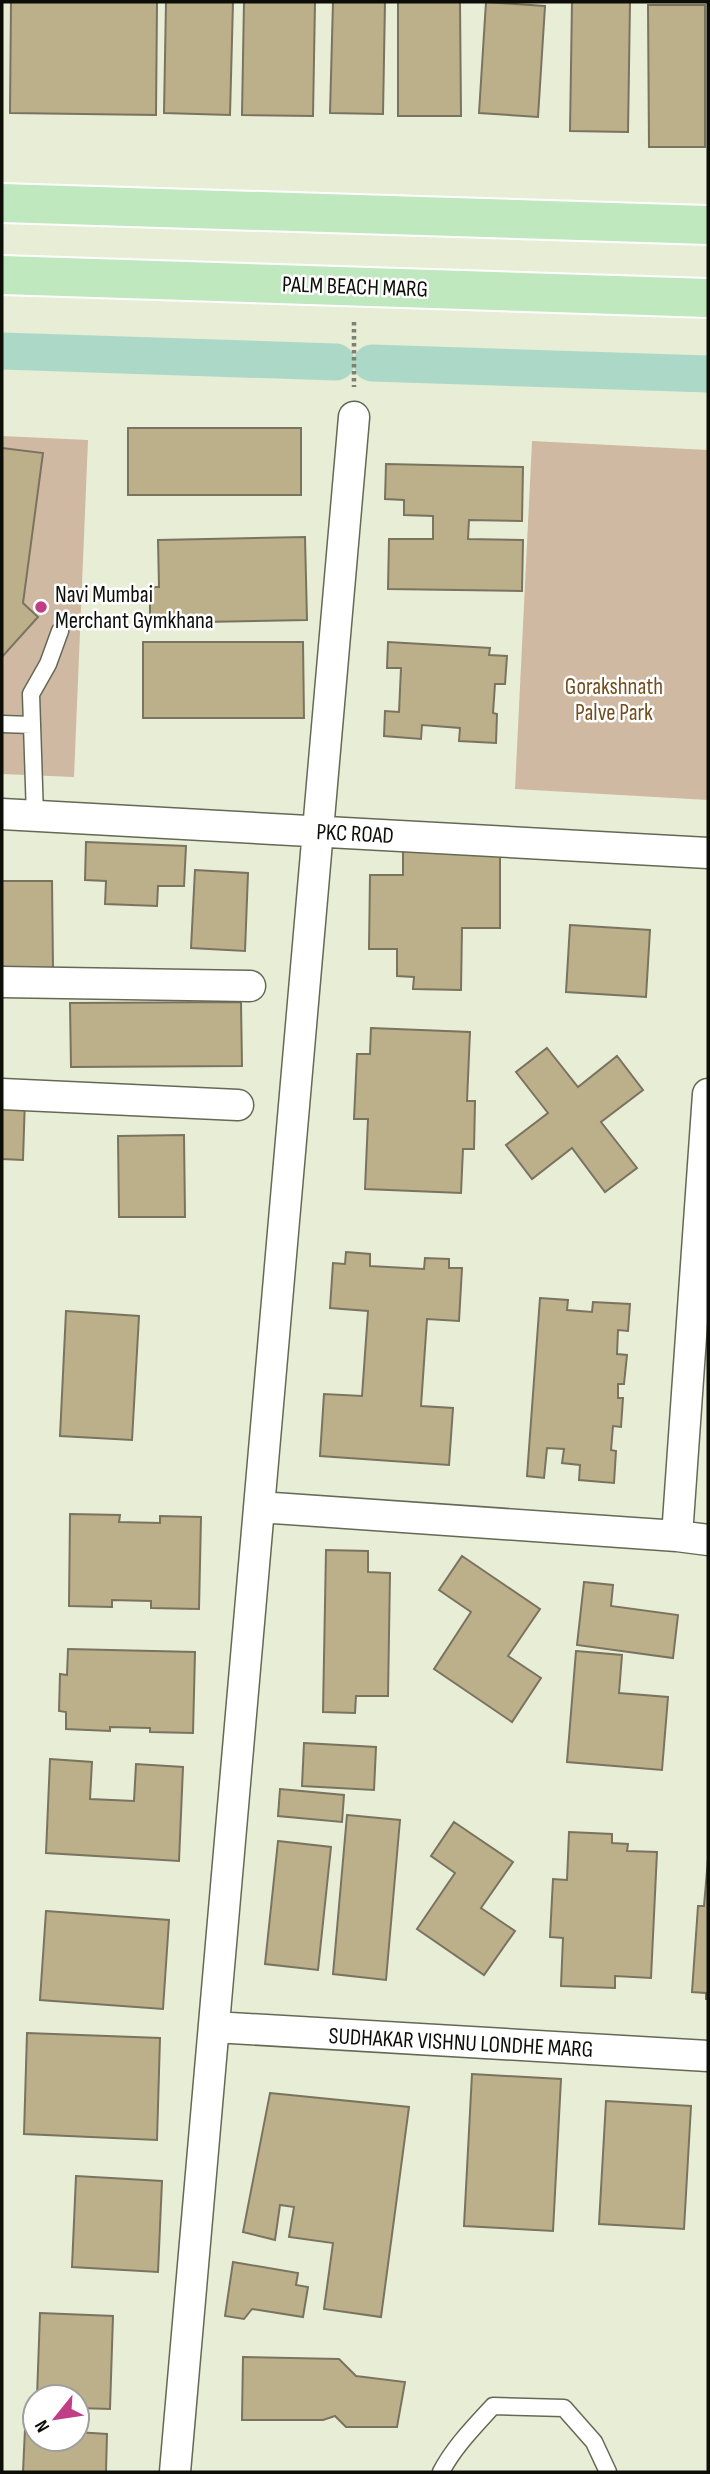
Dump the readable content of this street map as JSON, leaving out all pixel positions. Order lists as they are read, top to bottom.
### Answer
{
  "streets": {
    "main road": ["PALM BEACH MARG"],
    "street": ["PKC ROAD", "SUDHAKAR VISHNU LONDHE MARG"]
  },
  "parks": ["Gorakshnath Palve Park"],
  "places": ["Navi Mumbai Merchant Gymkhana"],
  "north": "bottom left"
}
